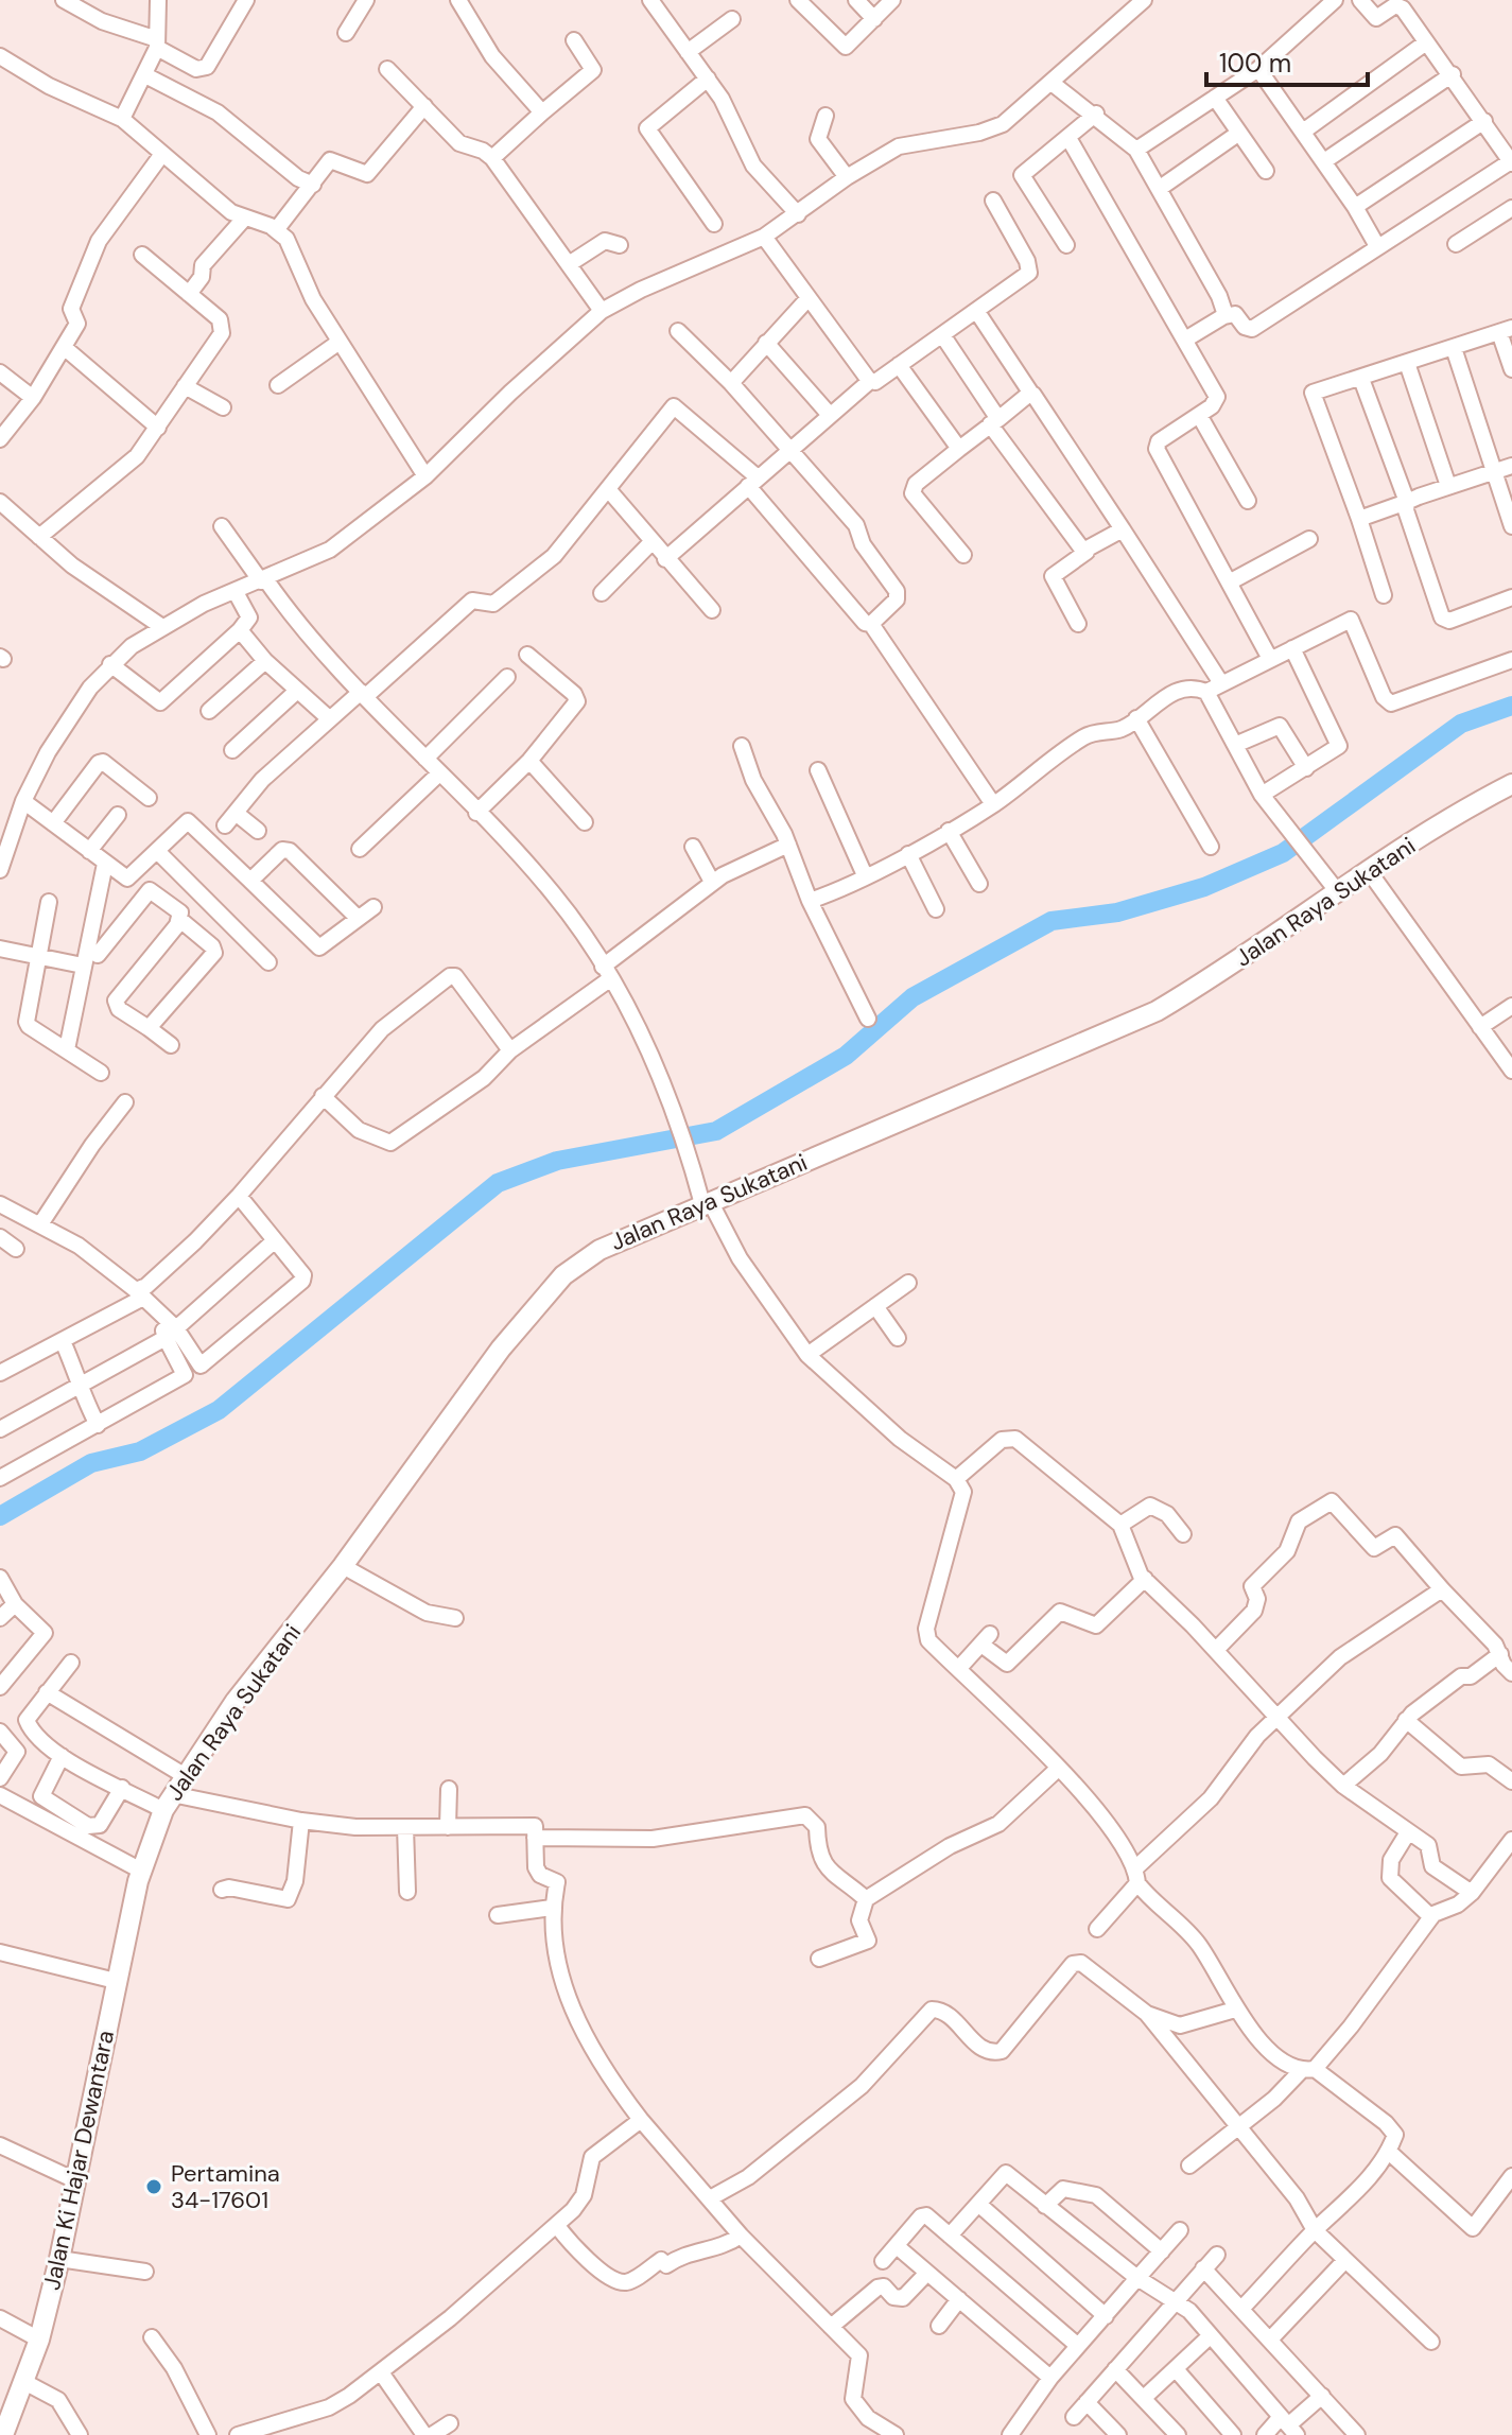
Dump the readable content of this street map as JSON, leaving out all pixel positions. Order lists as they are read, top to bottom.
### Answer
{
  "streets": {
    "main road": ["Jalan Raya Sukatani", "Jalan Ki Hajar Dewantara"]
  },
  "crossings": [
    ["Jalan Raya Sukatani", "Jalan Ki Hajar Dewantara"]
  ],
  "places": ["Pertamina 34-17601"],
  "scale_bar": "100 m"
}
